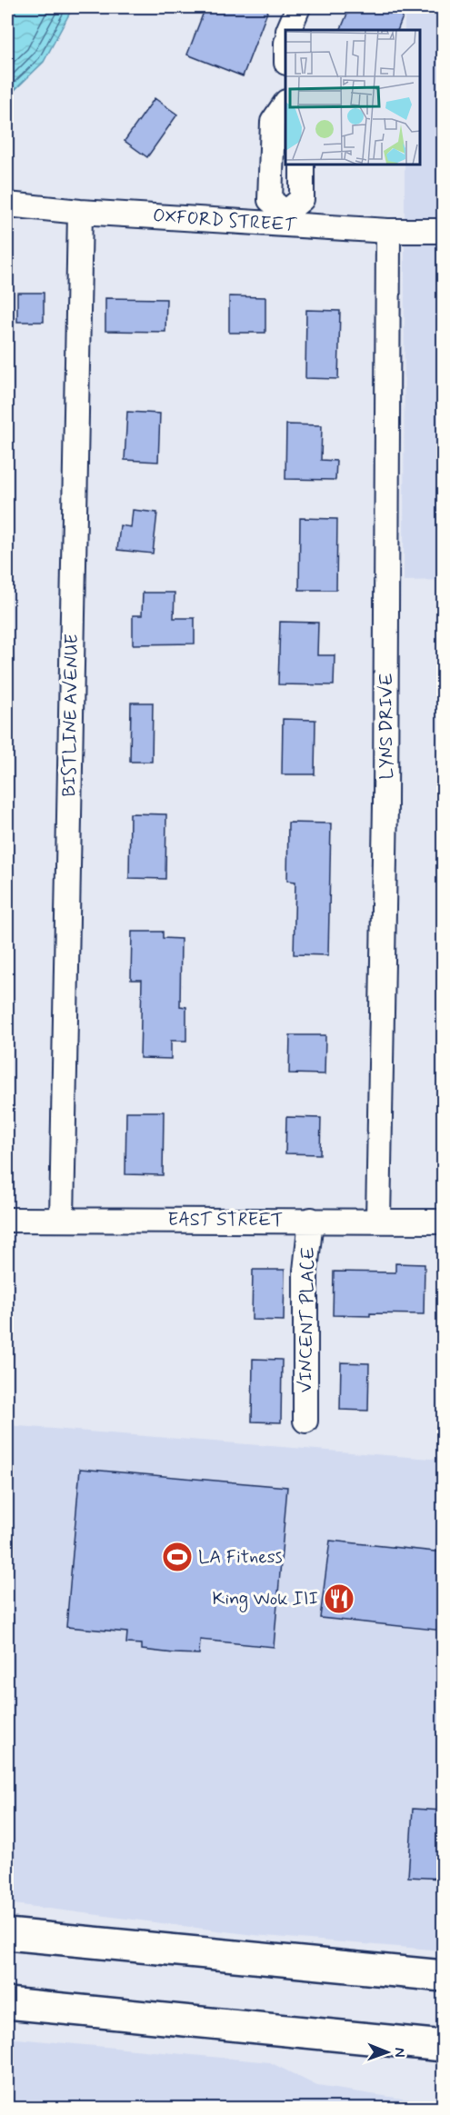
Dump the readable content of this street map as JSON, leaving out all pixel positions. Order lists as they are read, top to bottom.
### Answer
{
  "streets": {
    "street": [
      "OXFORD STREET",
      "BISTLINE AVENUE",
      "LYNS DRIVE",
      "EAST STREET",
      "VINCENT PLACE"
    ]
  },
  "crossings": [
    ["OXFORD STREET", "BISTLINE AVENUE"],
    ["OXFORD STREET", "LYNS DRIVE"],
    ["BISTLINE AVENUE", "EAST STREET"],
    ["LYNS DRIVE", "EAST STREET"],
    ["EAST STREET", "VINCENT PLACE"]
  ],
  "places": {
    "sports": ["LA Fitness"],
    "restaurant": ["King Wok III"]
  },
  "north": "right"
}
